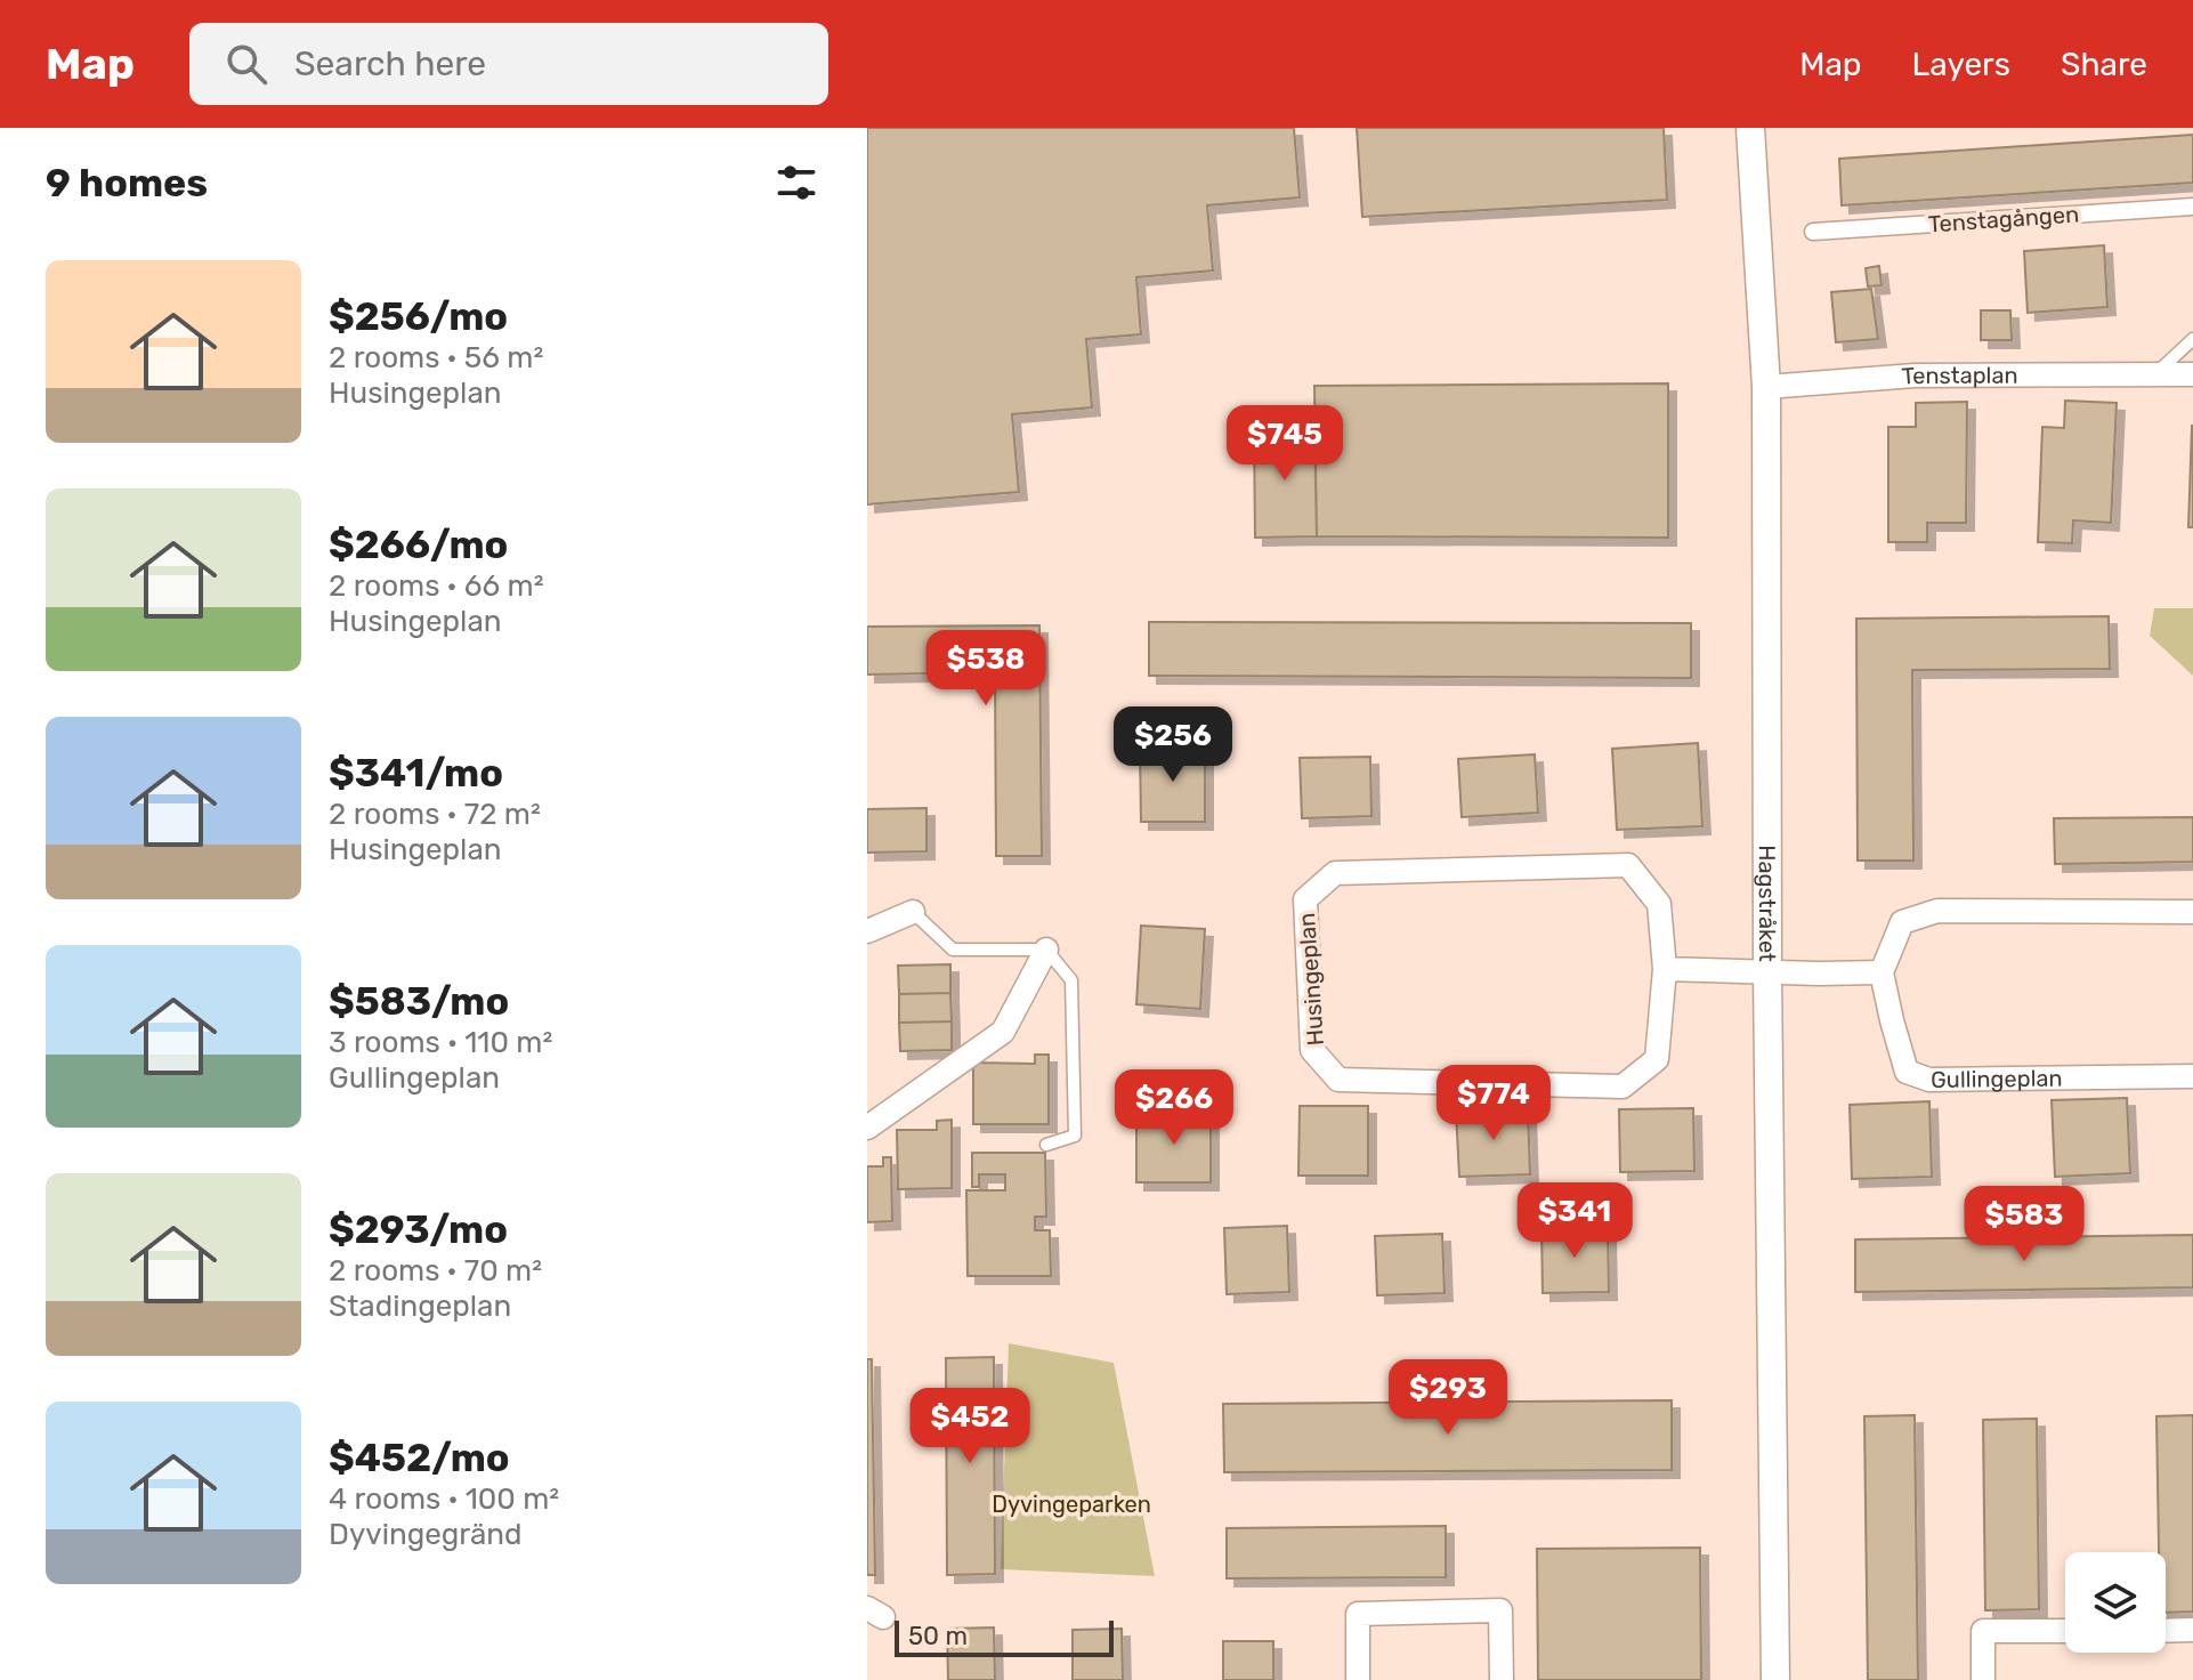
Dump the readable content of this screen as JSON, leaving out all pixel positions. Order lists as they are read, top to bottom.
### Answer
{
  "streets": {
    "street": [
      "Tenstagången",
      "Tenstaplan",
      "Hagstråket",
      "Husingeplan",
      "Gullingeplan"
    ]
  },
  "crossings": [
    ["Tenstaplan", "Hagstråket"]
  ],
  "parks": ["Dyvingeparken"],
  "scale_bar": "50 m",
  "page": {
    "header": "Map",
    "search": "Search here",
    "nav": ["Map", "Layers", "Share"],
    "heading": "9 homes",
    "list": [
      {
        "name": "$256/mo",
        "note": "2 rooms · 56 m² · Husingeplan"
      },
      {
        "name": "$266/mo",
        "note": "2 rooms · 66 m² · Husingeplan"
      },
      {
        "name": "$341/mo",
        "note": "2 rooms · 72 m² · Husingeplan"
      },
      {
        "name": "$583/mo",
        "note": "3 rooms · 110 m² · Gullingeplan"
      },
      {
        "name": "$293/mo",
        "note": "2 rooms · 70 m² · Stadingeplan"
      },
      {
        "name": "$452/mo",
        "note": "4 rooms · 100 m² · Dyvingegränd"
      }
    ],
    "price": [
      "$745",
      "$538",
      "$256",
      "$774",
      "$266",
      "$341",
      "$583",
      "$293",
      "$452"
    ],
    "scale": "50 m"
  }
}
